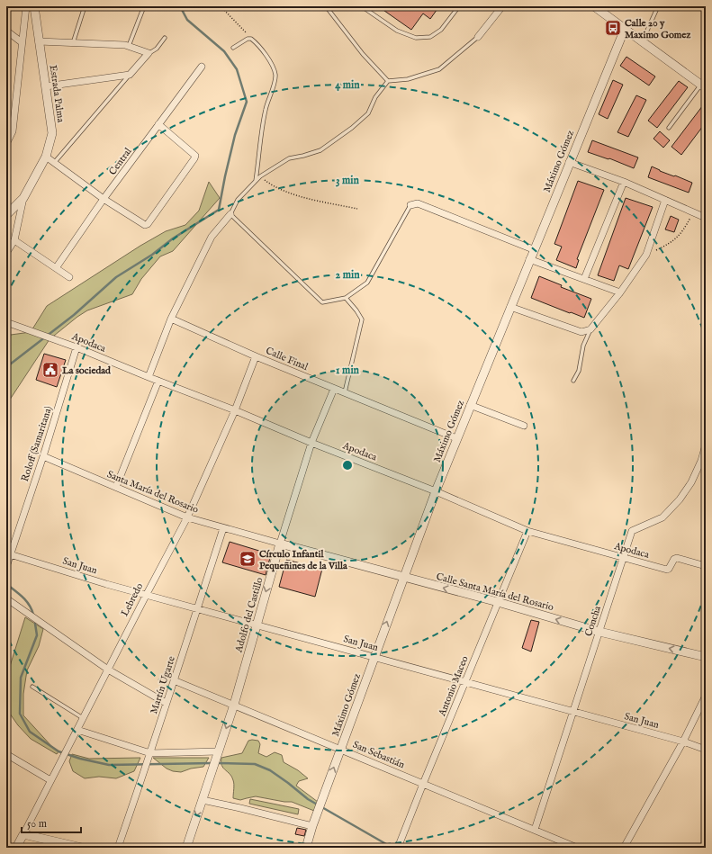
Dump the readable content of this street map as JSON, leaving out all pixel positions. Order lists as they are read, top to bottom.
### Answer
{
  "streets": {
    "street": [
      "Estrada Palma",
      "Central",
      "Máximo Gómez",
      "Apodaca",
      "Calle Final",
      "Roloff (Samaritana)",
      "Santa María del Rosario",
      "San Juan",
      "Calle Santa María del Rosario",
      "Lebredo",
      "Adolfo del Castillo",
      "Concha",
      "Martín Ugarte",
      "Antonio Maceo",
      "San Sebastián"
    ]
  },
  "crossings": [
    ["Máximo Gómez", "Apodaca"],
    ["Máximo Gómez", "Calle Final"],
    ["Máximo Gómez", "San Juan"],
    ["Máximo Gómez", "Calle Santa María del Rosario"],
    ["Máximo Gómez", "San Sebastián"],
    ["Apodaca", "Roloff (Samaritana)"],
    ["Apodaca", "Lebredo"],
    ["Apodaca", "Adolfo del Castillo"],
    ["Apodaca", "Concha"],
    ["Apodaca", "Antonio Maceo"],
    ["Calle Final", "Lebredo"],
    ["Calle Final", "Adolfo del Castillo"],
    ["Roloff (Samaritana)", "Santa María del Rosario"],
    ["Roloff (Samaritana)", "San Juan"],
    ["Santa María del Rosario", "Calle Santa María del Rosario"],
    ["Santa María del Rosario", "Lebredo"],
    ["Santa María del Rosario", "Adolfo del Castillo"],
    ["Santa María del Rosario", "Martín Ugarte"],
    ["San Juan", "Lebredo"],
    ["San Juan", "Adolfo del Castillo"],
    ["San Juan", "Concha"],
    ["San Juan", "Martín Ugarte"],
    ["San Juan", "Antonio Maceo"],
    ["Calle Santa María del Rosario", "Adolfo del Castillo"],
    ["Calle Santa María del Rosario", "Concha"],
    ["Calle Santa María del Rosario", "Antonio Maceo"],
    ["Adolfo del Castillo", "San Sebastián"],
    ["Concha", "San Sebastián"],
    ["Martín Ugarte", "San Sebastián"],
    ["Antonio Maceo", "San Sebastián"]
  ],
  "one_way": ["Calle Santa María del Rosario", "Adolfo del Castillo"],
  "places": {
    "bus stop": ["Calle 20 y Maximo Gomez"],
    "public building": ["La sociedad"],
    "school or university": ["Círculo Infantil Pequeñines de la Villa"]
  },
  "scale_bar": "50 m",
  "rings": [
    "4 min",
    "3 min",
    "2 min",
    "1 min"
  ]
}
